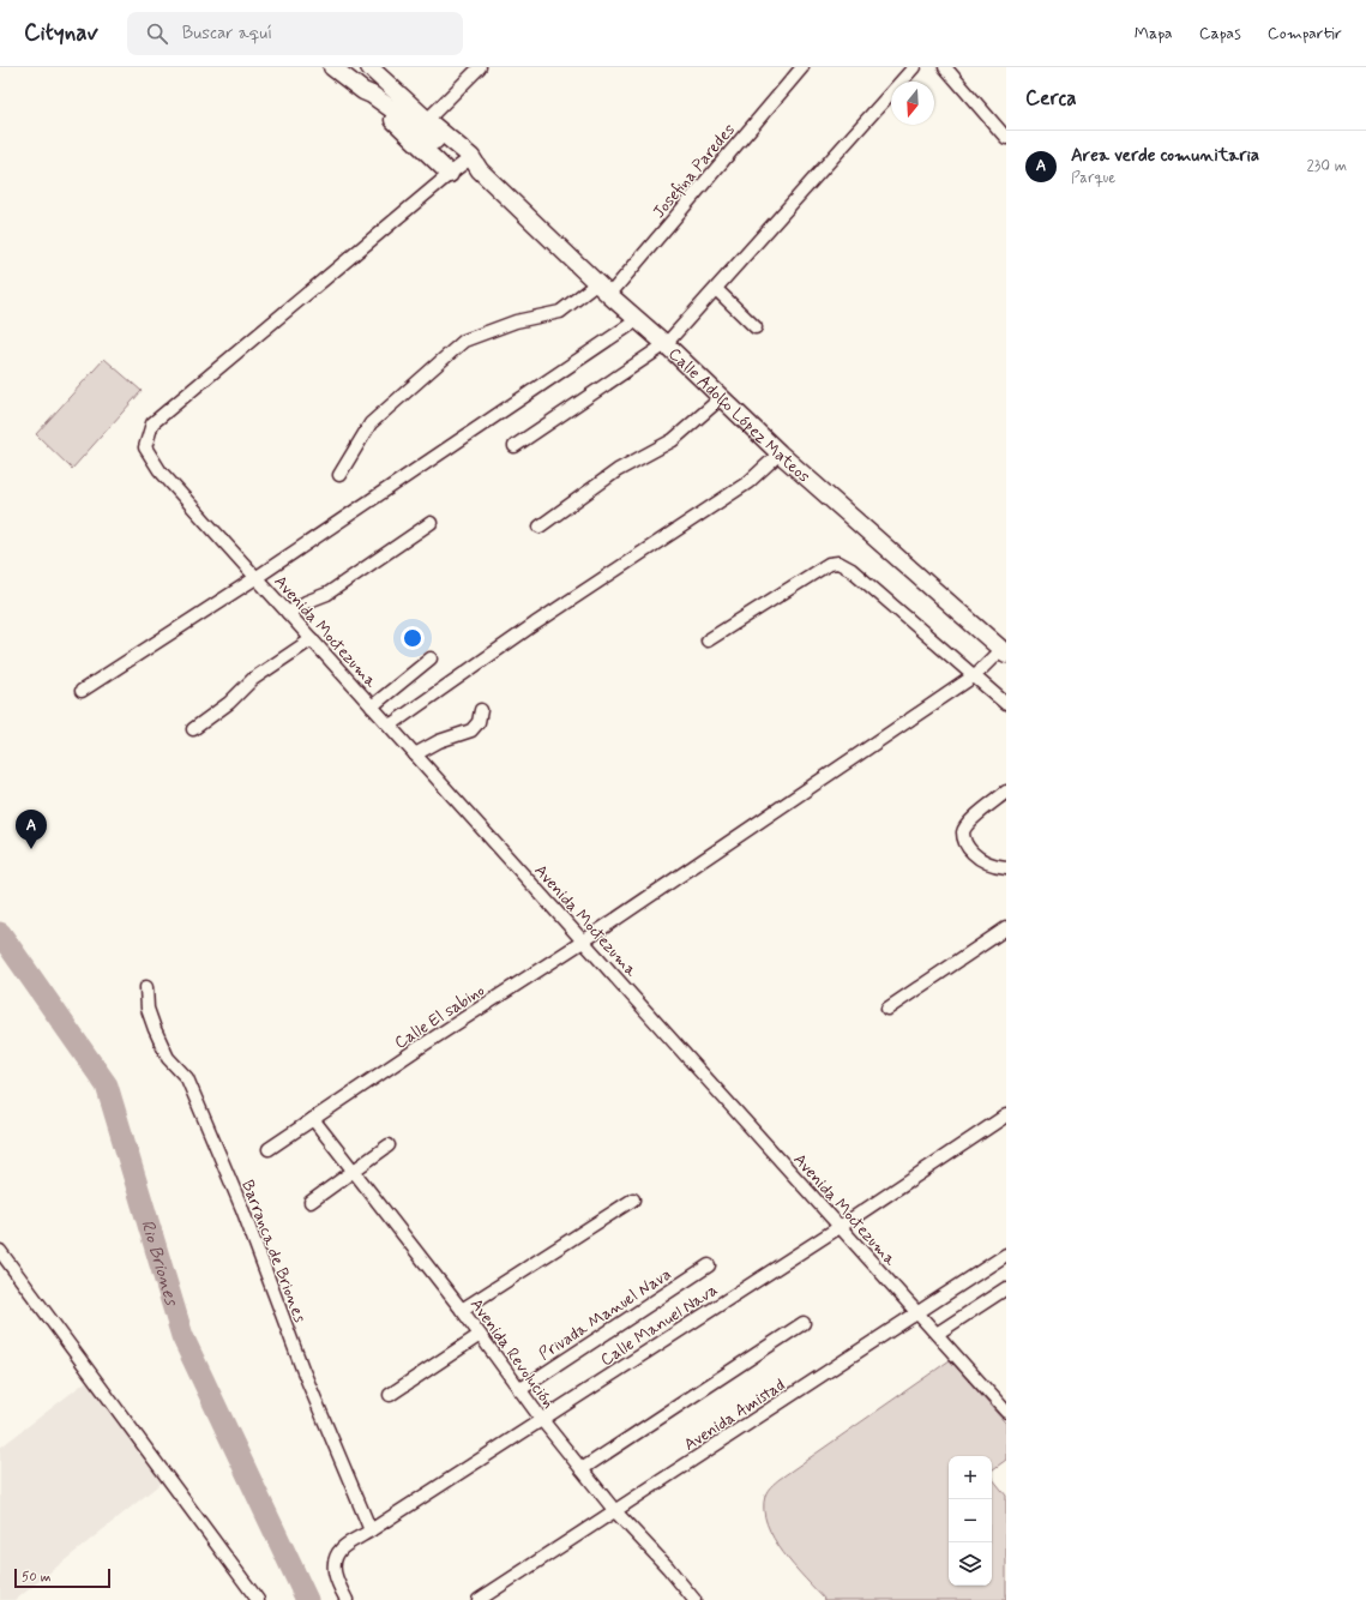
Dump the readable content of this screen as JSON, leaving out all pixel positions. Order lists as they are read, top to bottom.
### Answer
{
  "streets": {
    "main road": ["Calle Adolfo López Mateos"],
    "street": [
      "Josefina Paredes",
      "Avenida Moctezuma",
      "Calle El sabino",
      "Barranca de Briones",
      "Privada Manuel Nava",
      "Calle Manuel Nava",
      "Avenida Revolución",
      "Avenida Amistad"
    ]
  },
  "crossings": [
    ["Josefina Paredes", "Calle Adolfo López Mateos"],
    ["Calle Adolfo López Mateos", "Calle El sabino"],
    ["Avenida Moctezuma", "Calle El sabino"],
    ["Avenida Moctezuma", "Calle Manuel Nava"],
    ["Avenida Moctezuma", "Avenida Amistad"],
    ["Calle El sabino", "Avenida Revolución"],
    ["Barranca de Briones", "Calle Manuel Nava"],
    ["Privada Manuel Nava", "Avenida Revolución"],
    ["Calle Manuel Nava", "Avenida Revolución"],
    ["Avenida Revolución", "Avenida Amistad"]
  ],
  "water": ["Rio Briones"],
  "scale_bar": "50 m",
  "north": "bottom",
  "page": {
    "header": "Citynav",
    "search": "Buscar aquí",
    "nav": ["Mapa", "Capas", "Compartir"],
    "heading": "Cerca",
    "list": [
      {
        "mark": "A",
        "name": "Area verde comunitaria",
        "note": "Parque",
        "value": "230 m"
      }
    ],
    "pins": "A",
    "map_buttons": ["+", "−"],
    "scale": "50 m"
  }
}
